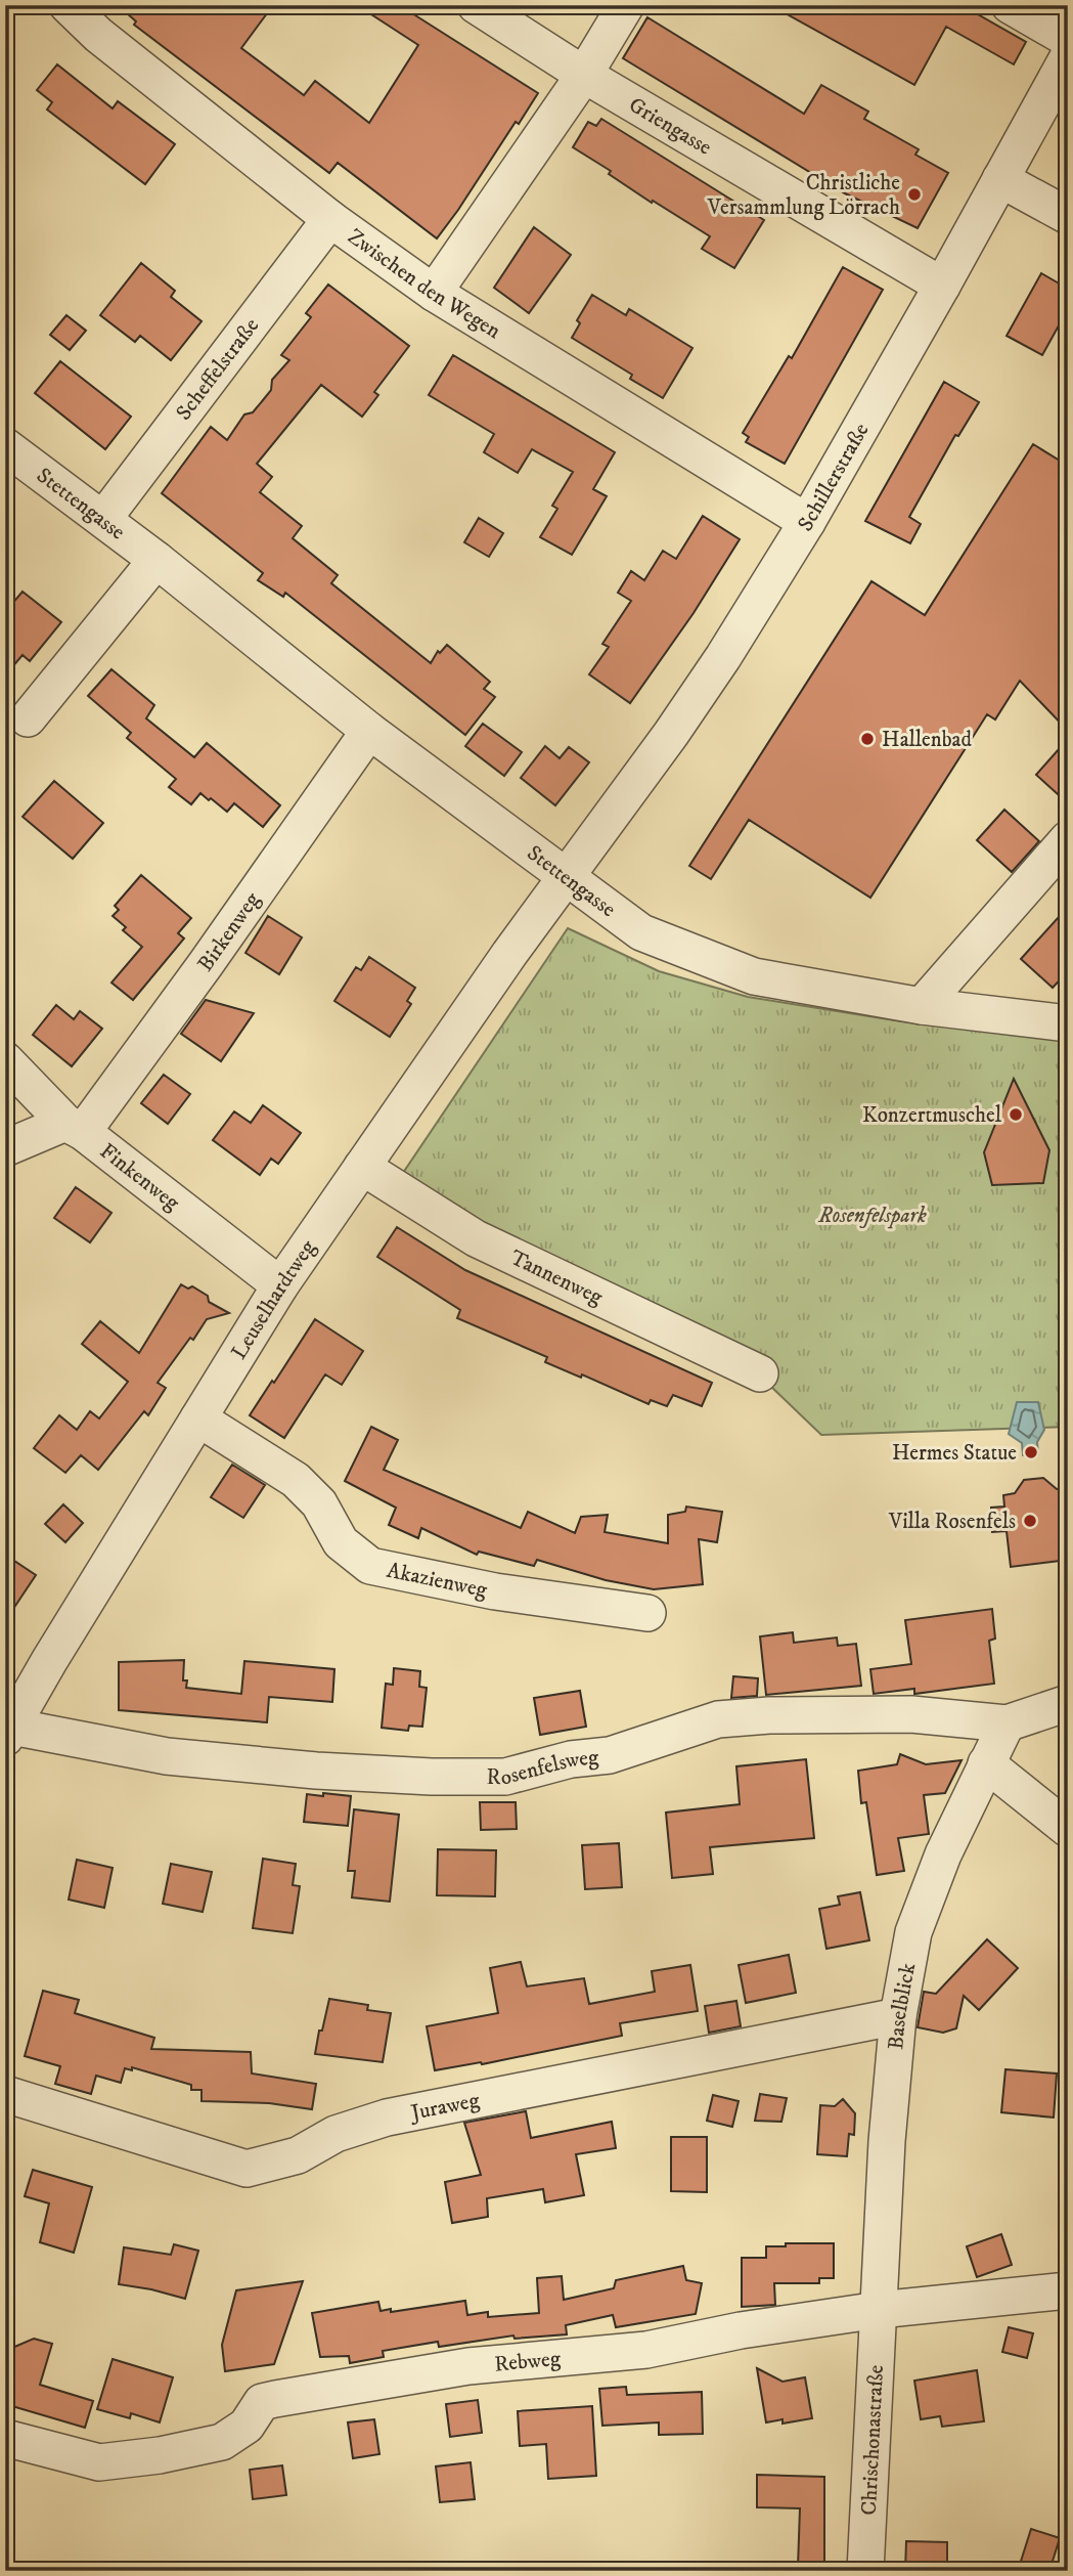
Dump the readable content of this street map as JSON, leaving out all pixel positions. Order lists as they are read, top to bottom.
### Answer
{
  "streets": {
    "street": [
      "Griengasse",
      "Zwischen den Wegen",
      "Scheffelstraße",
      "Schillerstraße",
      "Stettengasse",
      "Birkenweg",
      "Finkenweg",
      "Tannenweg",
      "Leuselhardtweg",
      "Akazienweg",
      "Rosenfelsweg",
      "Baselblick",
      "Juraweg",
      "Rebweg",
      "Chrischonastraße"
    ]
  },
  "crossings": [
    ["Griengasse", "Schillerstraße"],
    ["Zwischen den Wegen", "Scheffelstraße"],
    ["Zwischen den Wegen", "Schillerstraße"],
    ["Scheffelstraße", "Stettengasse"],
    ["Schillerstraße", "Stettengasse"],
    ["Schillerstraße", "Leuselhardtweg"],
    ["Stettengasse", "Birkenweg"],
    ["Stettengasse", "Leuselhardtweg"],
    ["Birkenweg", "Finkenweg"],
    ["Finkenweg", "Leuselhardtweg"],
    ["Tannenweg", "Leuselhardtweg"],
    ["Leuselhardtweg", "Akazienweg"],
    ["Leuselhardtweg", "Rosenfelsweg"],
    ["Rosenfelsweg", "Baselblick"],
    ["Baselblick", "Juraweg"],
    ["Baselblick", "Rebweg"],
    ["Baselblick", "Chrischonastraße"],
    ["Rebweg", "Chrischonastraße"]
  ],
  "parks": ["Rosenfelspark"],
  "places": [
    "Christliche Versammlung Lörrach",
    "Hallenbad",
    "Konzertmuschel",
    "Hermes Statue",
    "Villa Rosenfels"
  ]
}
